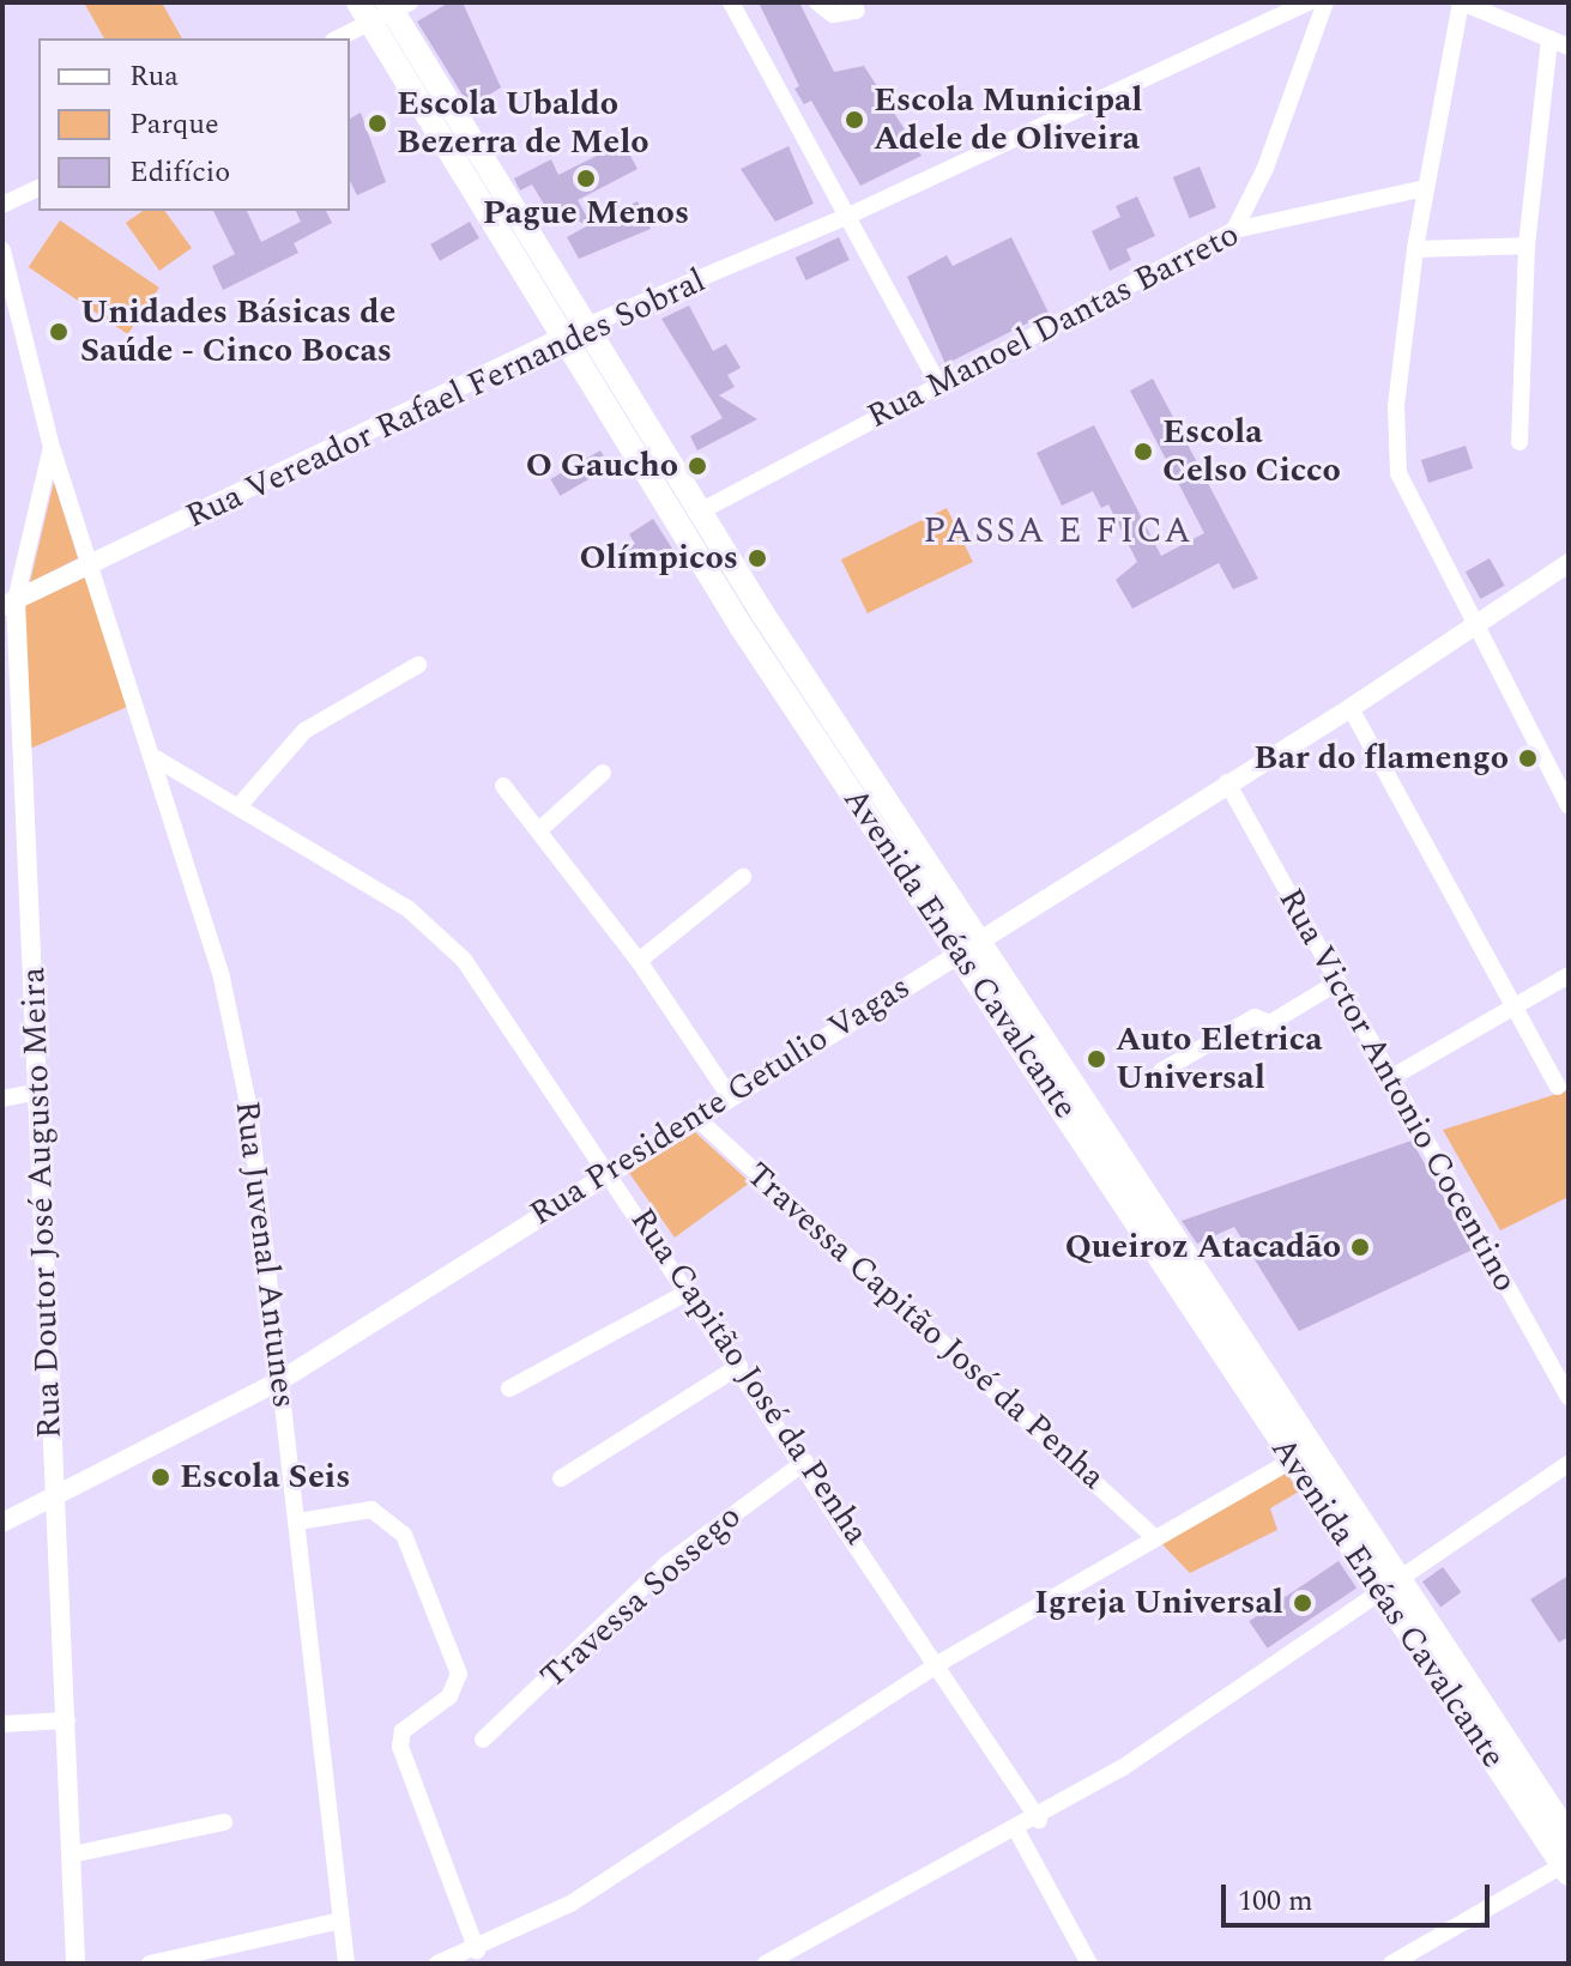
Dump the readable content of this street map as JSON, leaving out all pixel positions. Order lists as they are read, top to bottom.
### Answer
{
  "streets": {
    "main road": ["Avenida Enéas Cavalcante"],
    "street": [
      "Rua Manoel Dantas Barreto",
      "Rua Vereador Rafael Fernandes Sobral",
      "Rua Victor Antonio Cocentino",
      "Rua Presidente Getulio Vagas",
      "Rua Doutor José Augusto Meira",
      "Rua Juvenal Antunes",
      "Travessa Capitão José da Penha",
      "Rua Capitão José da Penha",
      "Travessa Sossego"
    ]
  },
  "crossings": [
    ["Rua Manoel Dantas Barreto", "Avenida Enéas Cavalcante"],
    ["Rua Vereador Rafael Fernandes Sobral", "Avenida Enéas Cavalcante"],
    ["Rua Vereador Rafael Fernandes Sobral", "Rua Doutor José Augusto Meira"],
    ["Rua Vereador Rafael Fernandes Sobral", "Rua Juvenal Antunes"],
    ["Avenida Enéas Cavalcante", "Rua Presidente Getulio Vagas"],
    ["Rua Victor Antonio Cocentino", "Rua Presidente Getulio Vagas"],
    ["Rua Presidente Getulio Vagas", "Rua Doutor José Augusto Meira"],
    ["Rua Presidente Getulio Vagas", "Rua Juvenal Antunes"],
    ["Rua Presidente Getulio Vagas", "Travessa Capitão José da Penha"],
    ["Rua Presidente Getulio Vagas", "Rua Capitão José da Penha"],
    ["Rua Doutor José Augusto Meira", "Rua Juvenal Antunes"],
    ["Rua Juvenal Antunes", "Rua Capitão José da Penha"],
    ["Rua Capitão José da Penha", "Travessa Sossego"]
  ],
  "districts": ["PASSA E FICA"],
  "places": [
    "Escola Municipal Adele de Oliveira",
    "Escola Ubaldo Bezerra de Melo",
    "Pague Menos",
    "Unidades Básicas de Saúde - Cinco Bocas",
    "Escola Celso Cicco",
    "O Gaucho",
    "Olímpicos",
    "Bar do flamengo",
    "Auto Eletrica Universal",
    "Queiroz Atacadão",
    "Escola Seis",
    "Igreja Universal"
  ],
  "legend": ["Rua", "Parque", "Edifício"],
  "scale_bar": "100 m"
}
